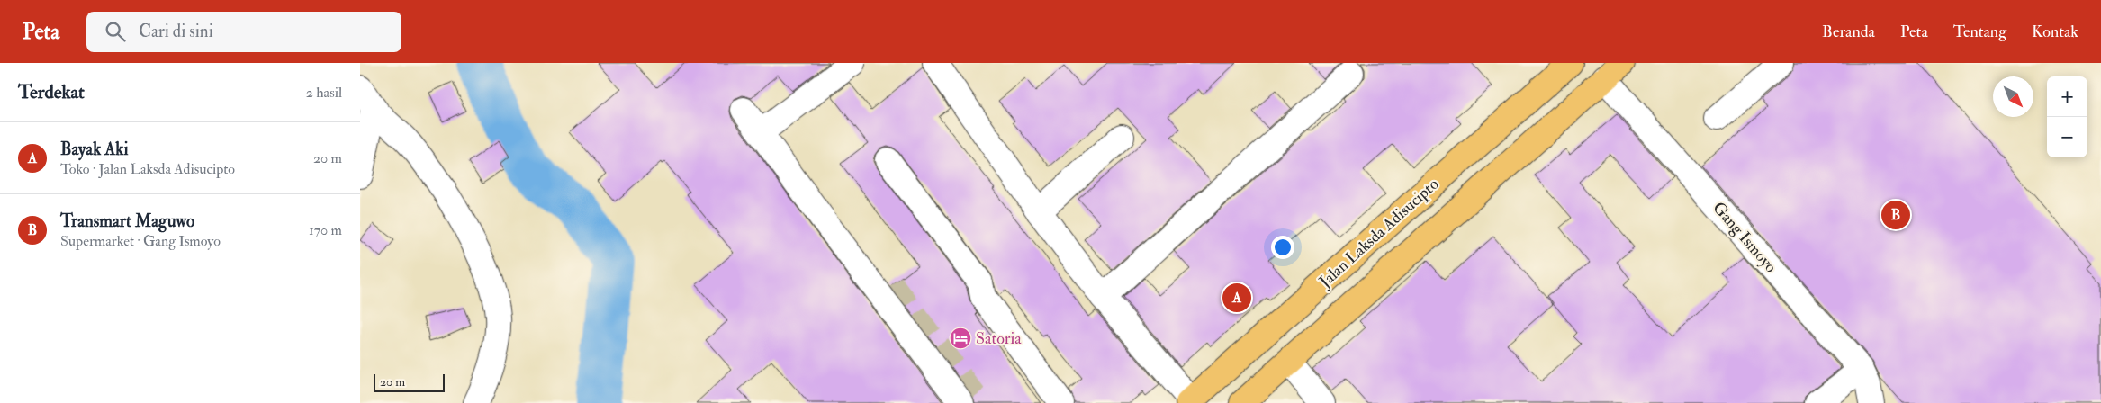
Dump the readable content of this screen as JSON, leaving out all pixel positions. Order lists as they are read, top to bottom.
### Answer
{
  "streets": {
    "highway": ["Jalan Laksda Adisucipto"],
    "street": ["Gang Ismoyo"]
  },
  "places": {
    "hotel": ["Satoria"]
  },
  "scale_bar": "20 m",
  "north": "bottom right",
  "page": {
    "header": "Peta",
    "search": "Cari di sini",
    "nav": [
      "Beranda",
      "Peta",
      "Tentang",
      "Kontak"
    ],
    "heading": ["Terdekat", "2 hasil"],
    "map_buttons": ["+", "−"],
    "list": [
      {
        "mark": "A",
        "name": "Bayak Aki",
        "note": "Toko · Jalan Laksda Adisucipto",
        "value": "20 m"
      },
      {
        "mark": "B",
        "name": "Transmart Maguwo",
        "note": "Supermarket · Gang Ismoyo",
        "value": "170 m"
      }
    ],
    "pins": ["B", "A"],
    "scale": "20 m"
  }
}
